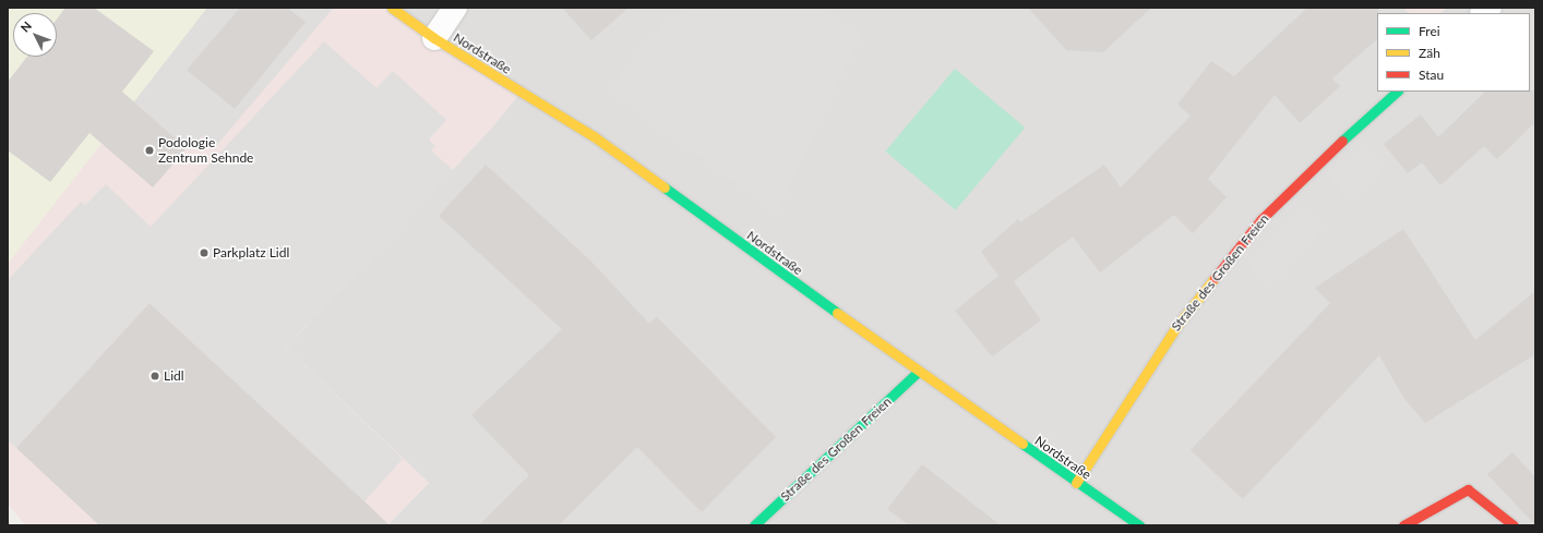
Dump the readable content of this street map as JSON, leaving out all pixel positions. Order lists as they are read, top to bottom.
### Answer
{
  "streets": {
    "main road": ["Nordstraße", "Straße des Großen Freien"]
  },
  "crossings": [
    ["Nordstraße", "Straße des Großen Freien"]
  ],
  "places": ["Podologie Zentrum Sehnde", "Parkplatz Lidl", "Lidl"],
  "legend": ["Frei", "Zäh", "Stau"],
  "north": "top left"
}
